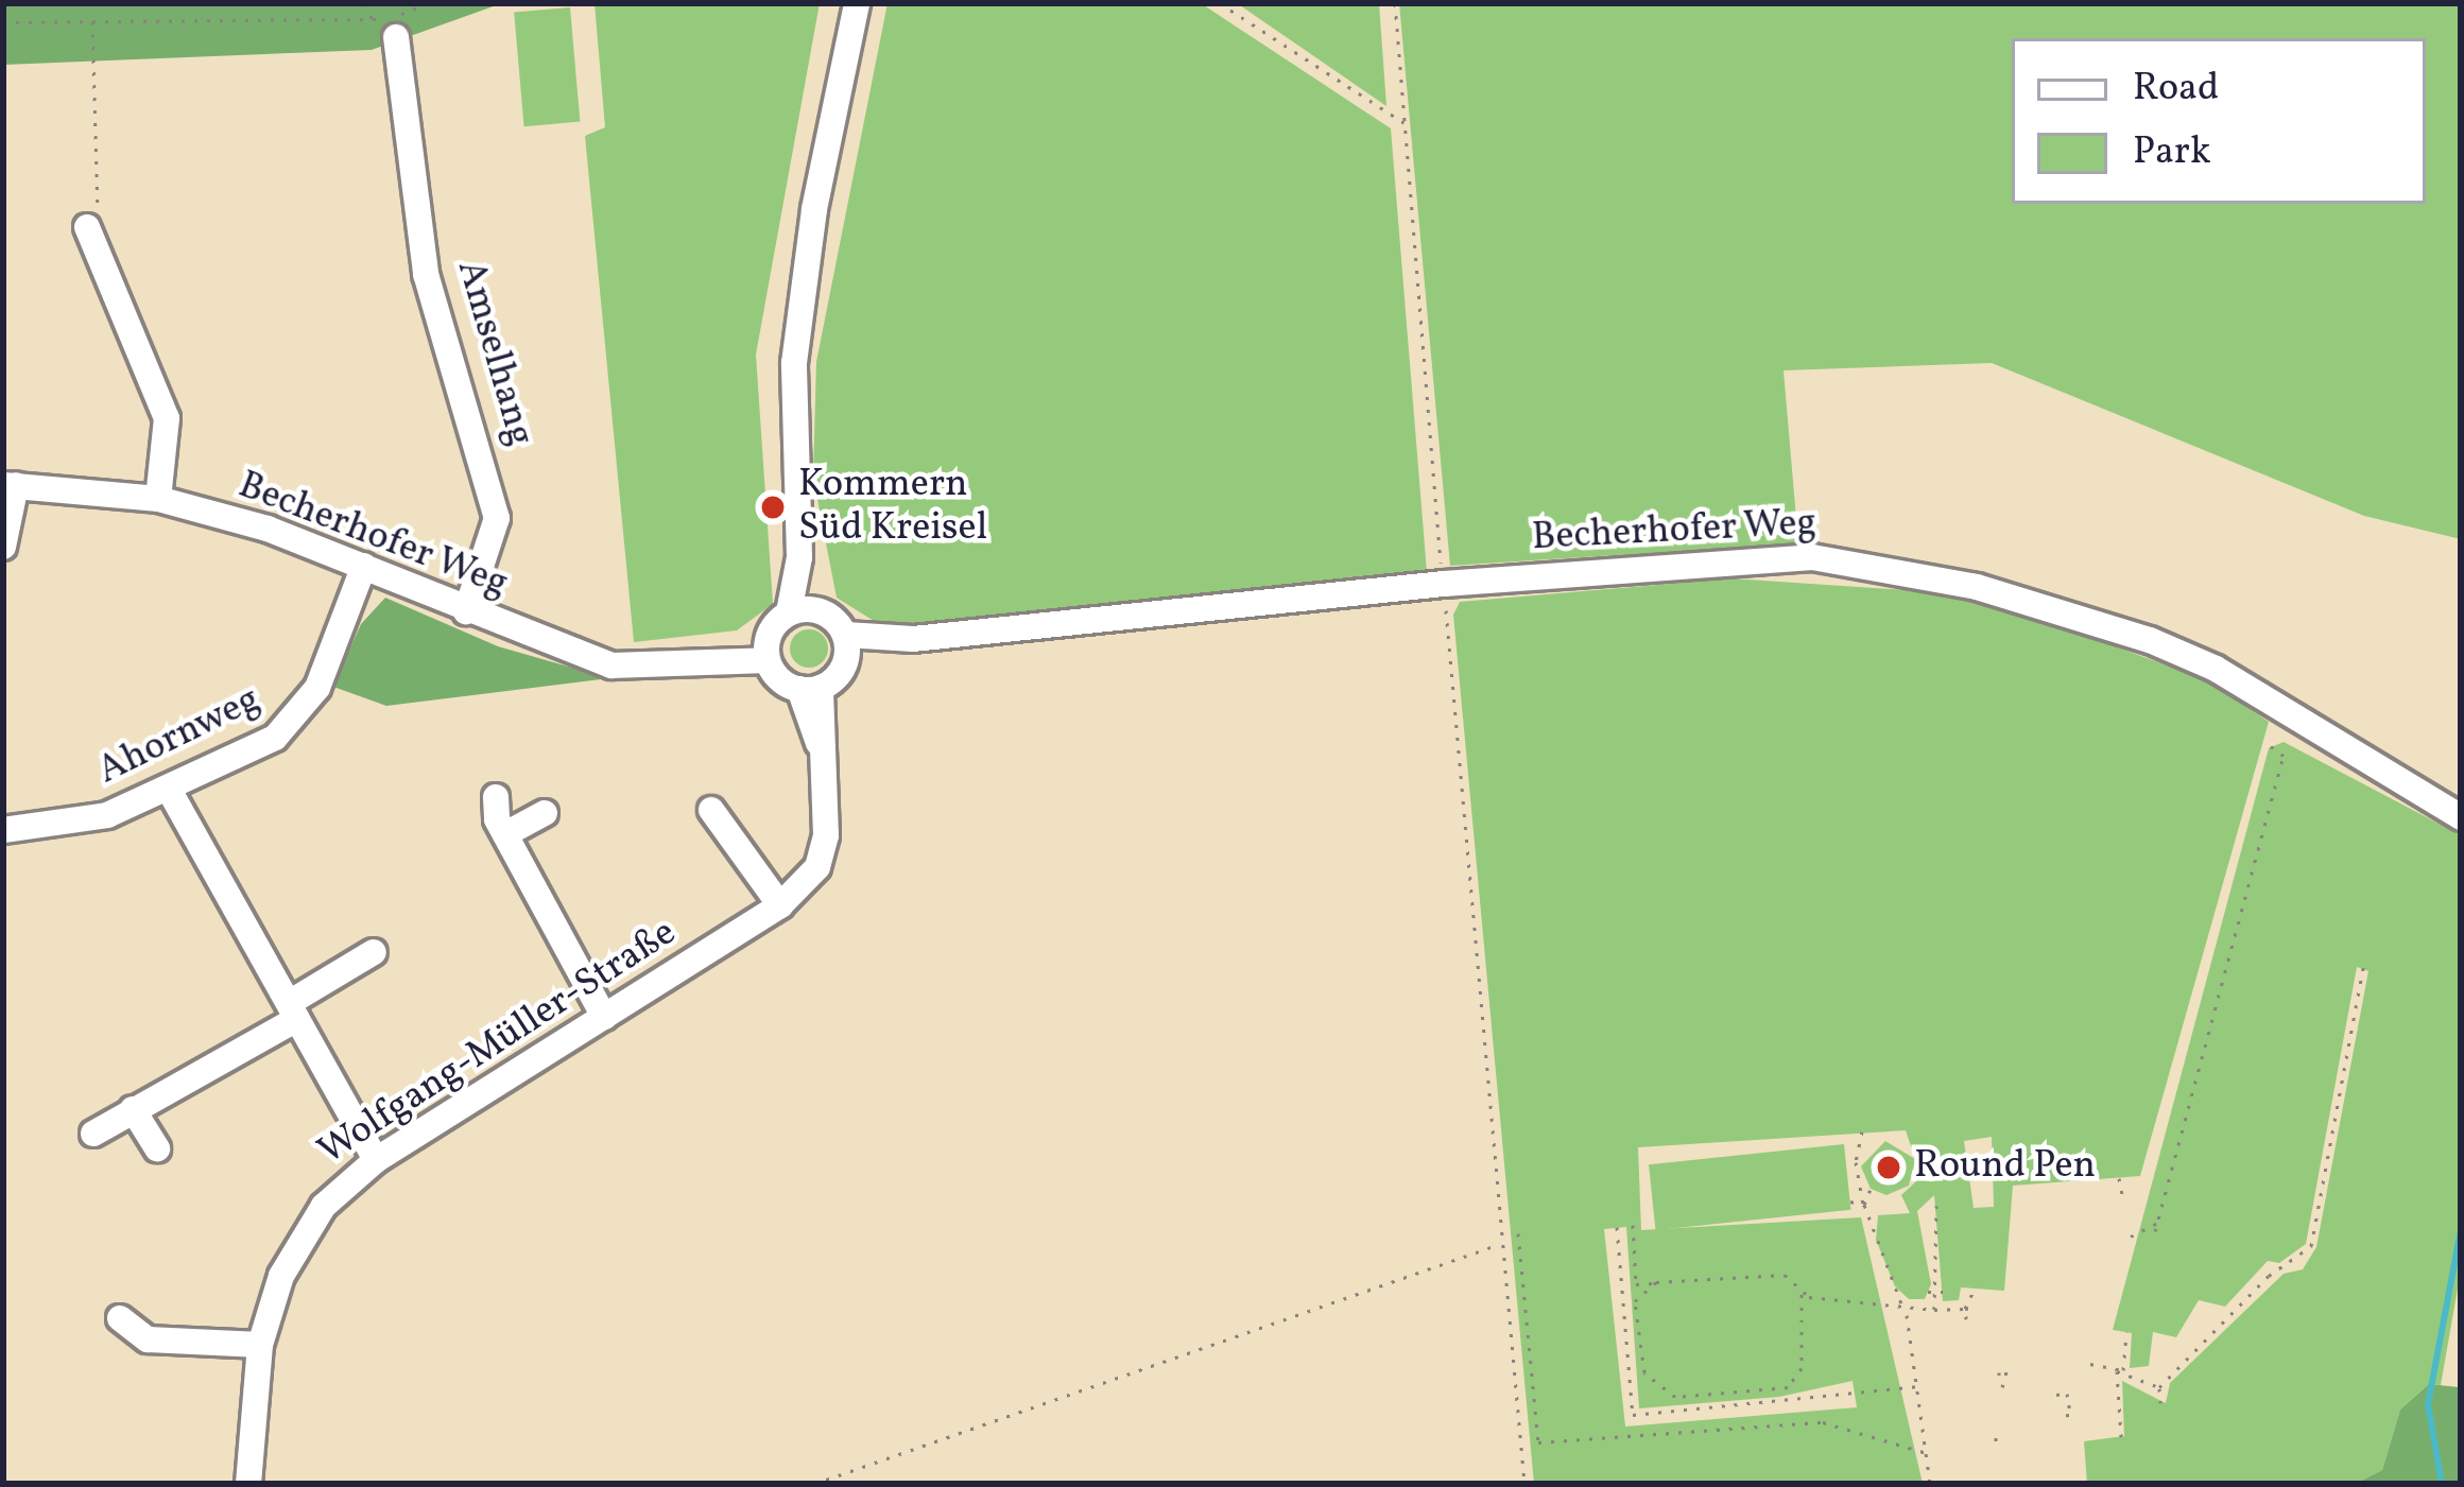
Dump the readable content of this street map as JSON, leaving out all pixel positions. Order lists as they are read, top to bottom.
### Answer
{
  "streets": {
    "street": [
      "Amselhang",
      "Becherhofer Weg",
      "Ahornweg",
      "Wolfgang-Müller-Straße"
    ]
  },
  "crossings": [
    ["Amselhang", "Becherhofer Weg"],
    ["Becherhofer Weg", "Ahornweg"]
  ],
  "places": ["Kommern Süd Kreisel", "Round Pen"],
  "legend": ["Road", "Park"]
}
